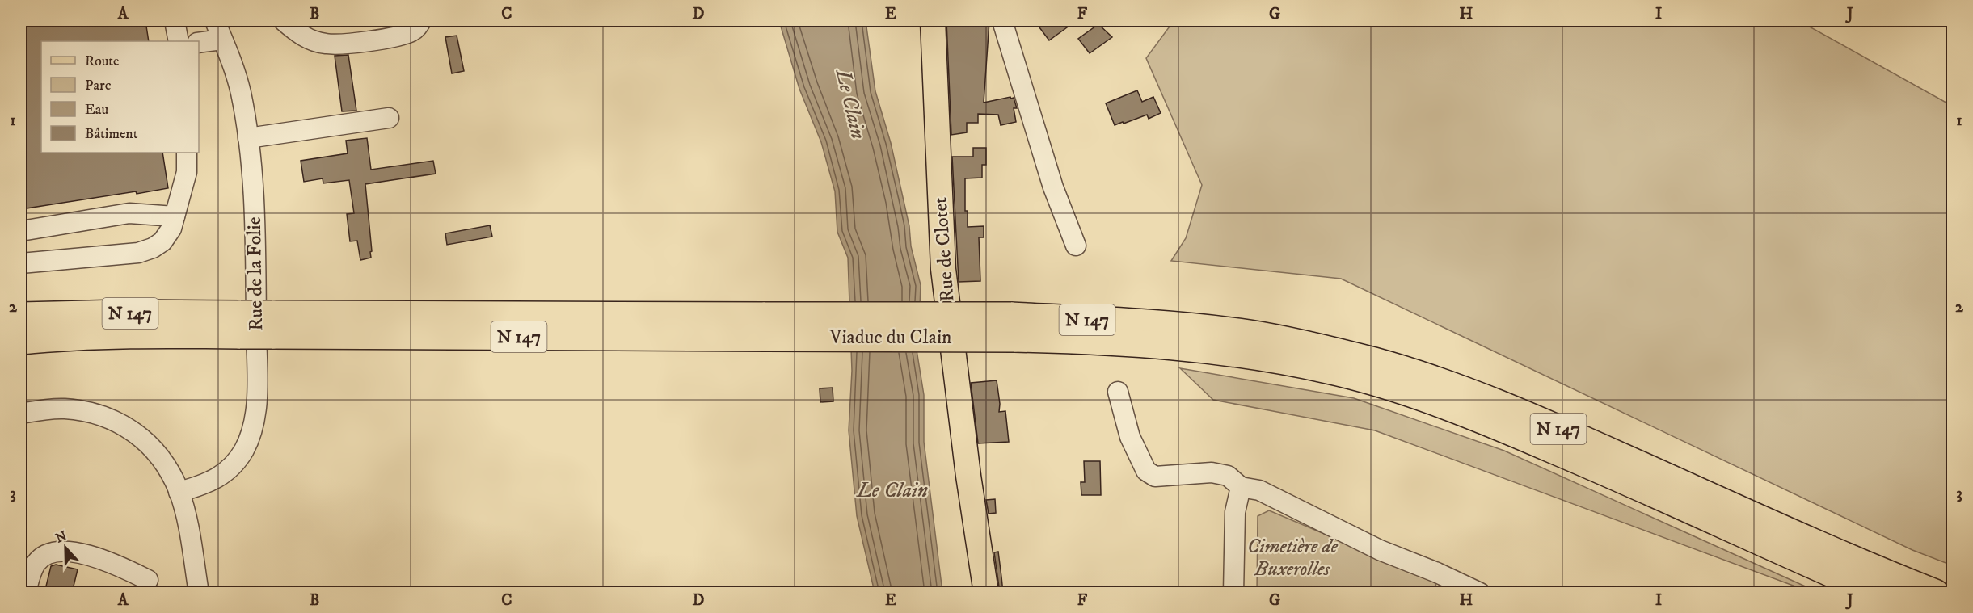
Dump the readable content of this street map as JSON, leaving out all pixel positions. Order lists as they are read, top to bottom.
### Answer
{
  "streets": {
    "highway": ["N 147", "Viaduc du Clain"],
    "main road": ["Rue de Clotet"],
    "street": ["Rue de la Folie"]
  },
  "crossings": [
    ["N 147", "Viaduc du Clain"]
  ],
  "water": ["Le Clain"],
  "parks": ["Cimetière de Buxerolles"],
  "legend": [
    "Route",
    "Parc",
    "Eau",
    "Bâtiment"
  ],
  "north": "top",
  "grid": {
    "columns": [
      "A",
      "B",
      "C",
      "D",
      "E",
      "F",
      "G",
      "H",
      "I",
      "J"
    ],
    "rows": ["1", "2", "3"]
  }
}
